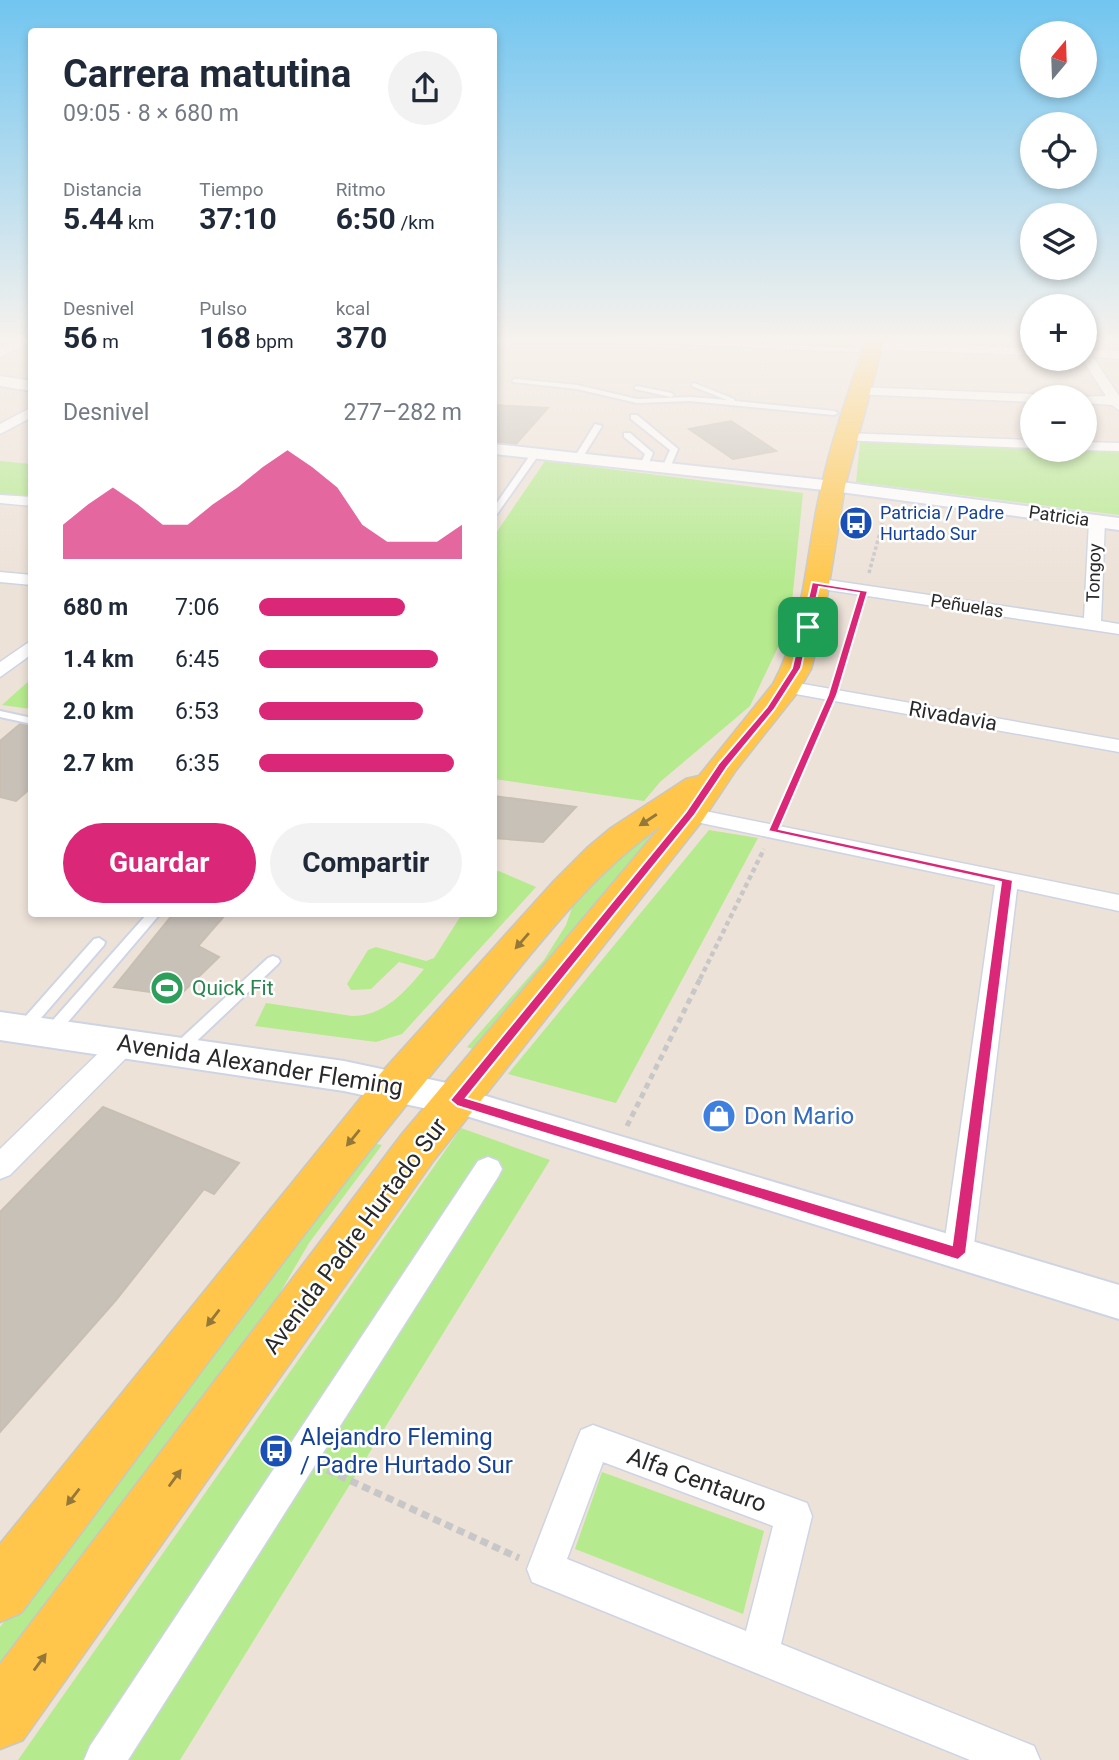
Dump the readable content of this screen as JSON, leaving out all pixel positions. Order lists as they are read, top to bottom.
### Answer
{
  "streets": {
    "main road": ["Avenida Alexander Fleming", "Avenida Padre Hurtado Sur"],
    "street": [
      "Patricia",
      "Tongoy",
      "Peñuelas",
      "Rivadavia",
      "Alfa Centauro"
    ]
  },
  "crossings": [
    ["Patricia", "Tongoy"],
    ["Patricia", "Avenida Padre Hurtado Sur"],
    ["Tongoy", "Peñuelas"],
    ["Peñuelas", "Avenida Padre Hurtado Sur"],
    ["Rivadavia", "Avenida Padre Hurtado Sur"],
    ["Avenida Alexander Fleming", "Avenida Padre Hurtado Sur"]
  ],
  "places": {
    "bus stop": ["Patricia / Padre Hurtado Sur", "Alejandro Fleming / Padre Hurtado Sur"],
    "sports": ["Quick Fit"],
    "shop": ["Don Mario"]
  },
  "north": "top",
  "page": {
    "map_buttons": ["+", "−"],
    "heading": ["Carrera matutina", "09:05 · 8 × 680 m"],
    "stats": [
      ["Distancia", "5.44 km"],
      ["Tiempo", "37:10"],
      ["Ritmo", "6:50 /km"],
      ["Desnivel", "56 m"],
      ["Pulso", "168 bpm"],
      ["kcal", "370"]
    ],
    "chart": ["Desnivel", "277–282 m"],
    "list": [
      {
        "name": "680 m",
        "note": "7:06"
      },
      {
        "name": "1.4 km",
        "note": "6:45"
      },
      {
        "name": "2.0 km",
        "note": "6:53"
      },
      {
        "name": "2.7 km",
        "note": "6:35"
      }
    ],
    "buttons": ["Guardar", "Compartir"]
  }
}
